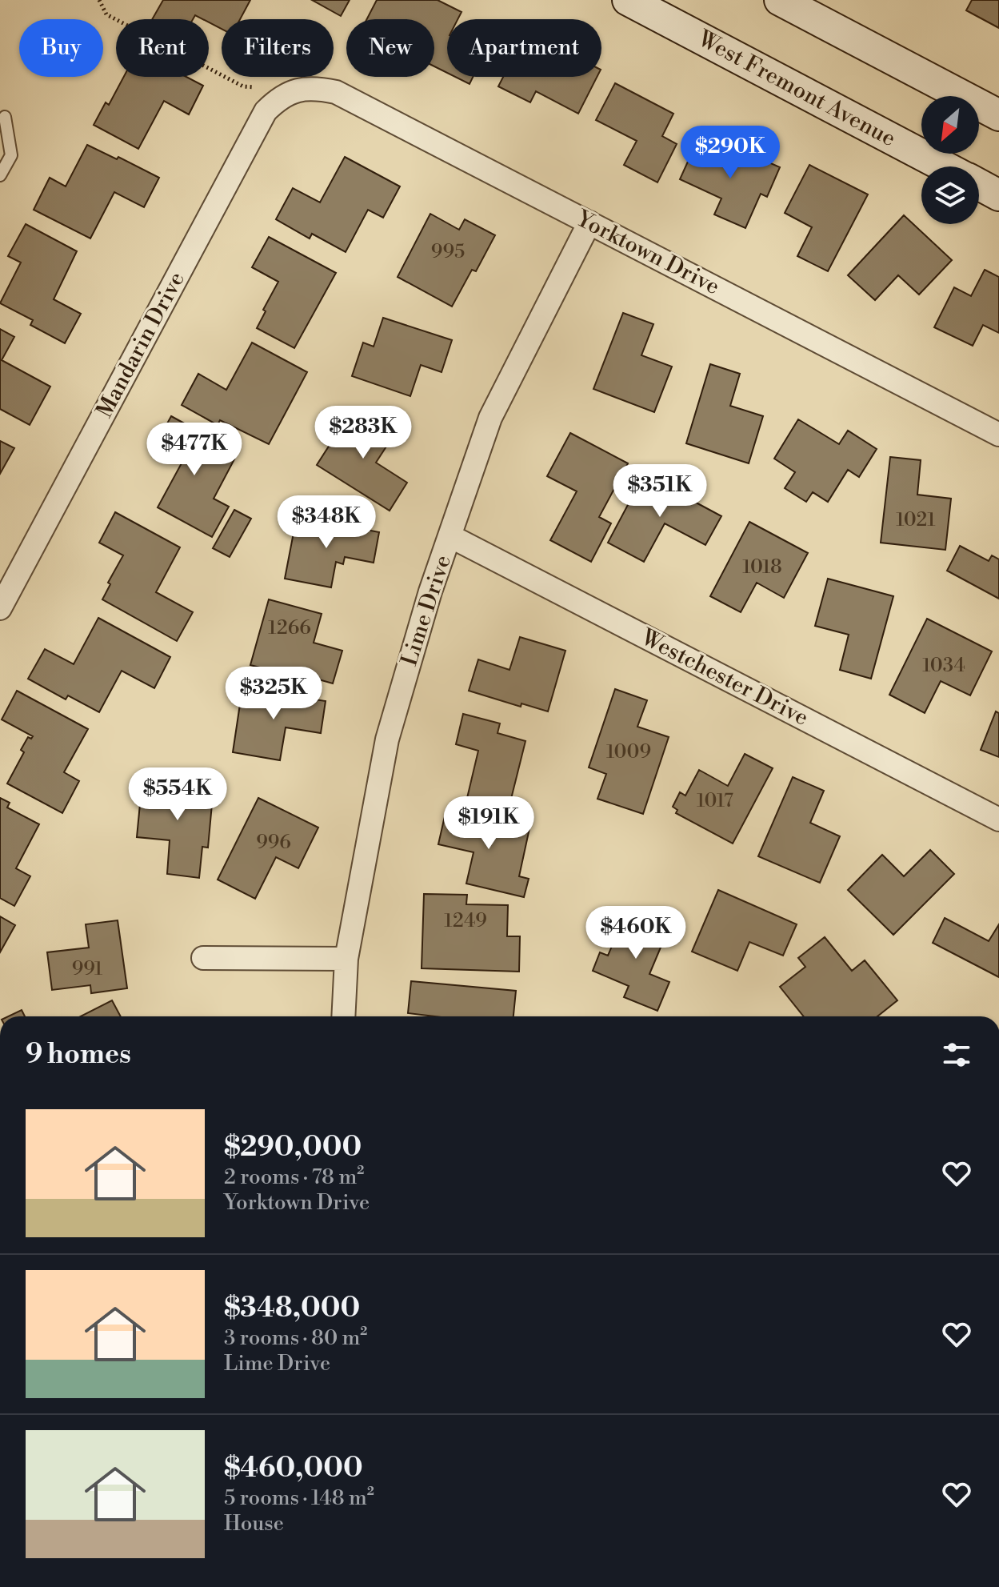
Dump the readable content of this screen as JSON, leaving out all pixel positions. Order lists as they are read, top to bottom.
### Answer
{
  "streets": {
    "main road": ["West Fremont Avenue"],
    "street": [
      "Yorktown Drive",
      "Mandarin Drive",
      "Lime Drive",
      "Westchester Drive"
    ]
  },
  "crossings": [
    ["Yorktown Drive", "Mandarin Drive"],
    ["Yorktown Drive", "Lime Drive"],
    ["Lime Drive", "Westchester Drive"]
  ],
  "house_numbers": [
    "995",
    "1021",
    "1018",
    "1266",
    "1034",
    "1009",
    "1017",
    "996",
    "1249",
    "991"
  ],
  "north": "bottom left",
  "page": {
    "chip": [
      "Buy",
      "Rent",
      "Filters",
      "New",
      "Apartment"
    ],
    "price": [
      "$290K",
      "$283K",
      "$477K",
      "$351K",
      "$348K",
      "$325K",
      "$554K",
      "$191K",
      "$460K"
    ],
    "heading": "9 homes",
    "list": [
      {
        "name": "$290,000",
        "note": "2 rooms · 78 m² · Yorktown Drive"
      },
      {
        "name": "$348,000",
        "note": "3 rooms · 80 m² · Lime Drive"
      },
      {
        "name": "$460,000",
        "note": "5 rooms · 148 m² · House"
      }
    ]
  }
}
